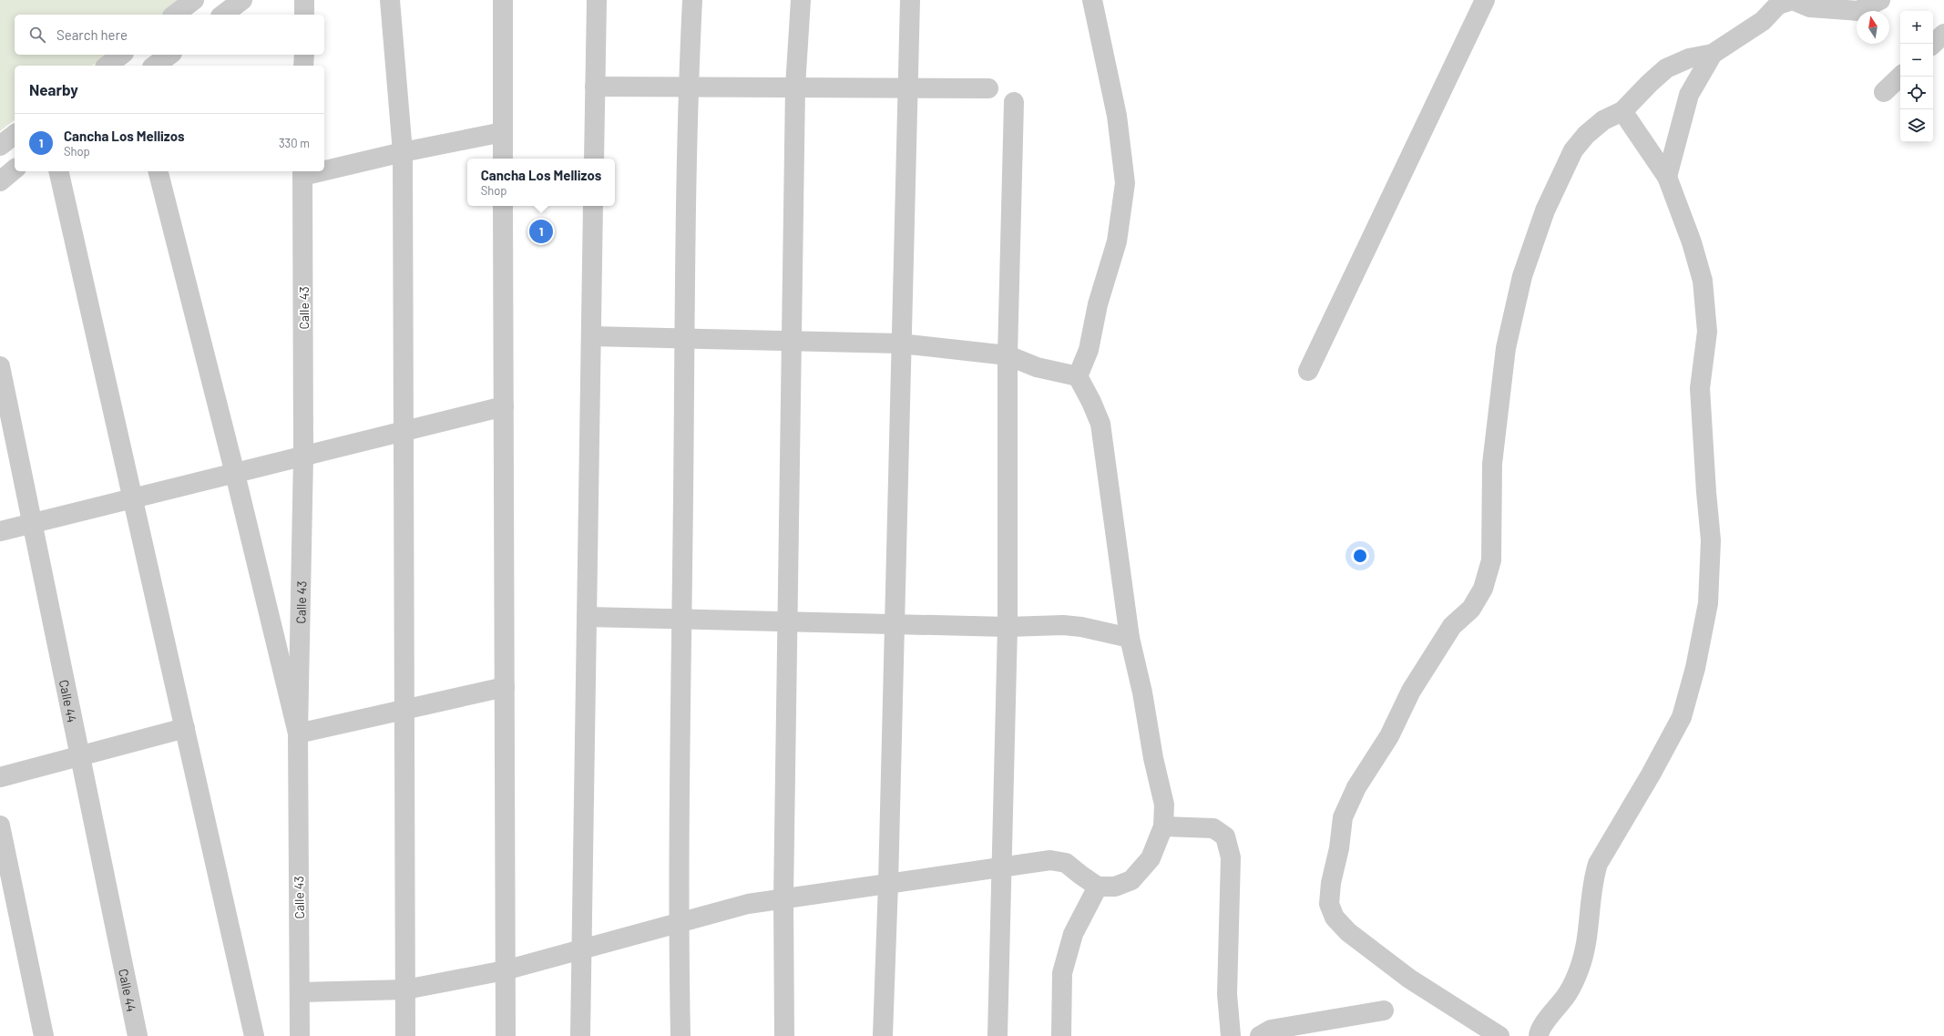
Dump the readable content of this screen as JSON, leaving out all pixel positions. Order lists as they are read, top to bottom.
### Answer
{
  "streets": {
    "street": ["Calle 43", "Calle 44"]
  },
  "north": "top",
  "page": {
    "map_buttons": ["+", "−"],
    "search": "Search here",
    "heading": "Nearby",
    "list": [
      {
        "mark": "1",
        "name": "Cancha Los Mellizos",
        "note": "Shop",
        "value": "330 m"
      }
    ],
    "popup": ["Cancha Los Mellizos", "Shop"],
    "pins": "1"
  }
}
